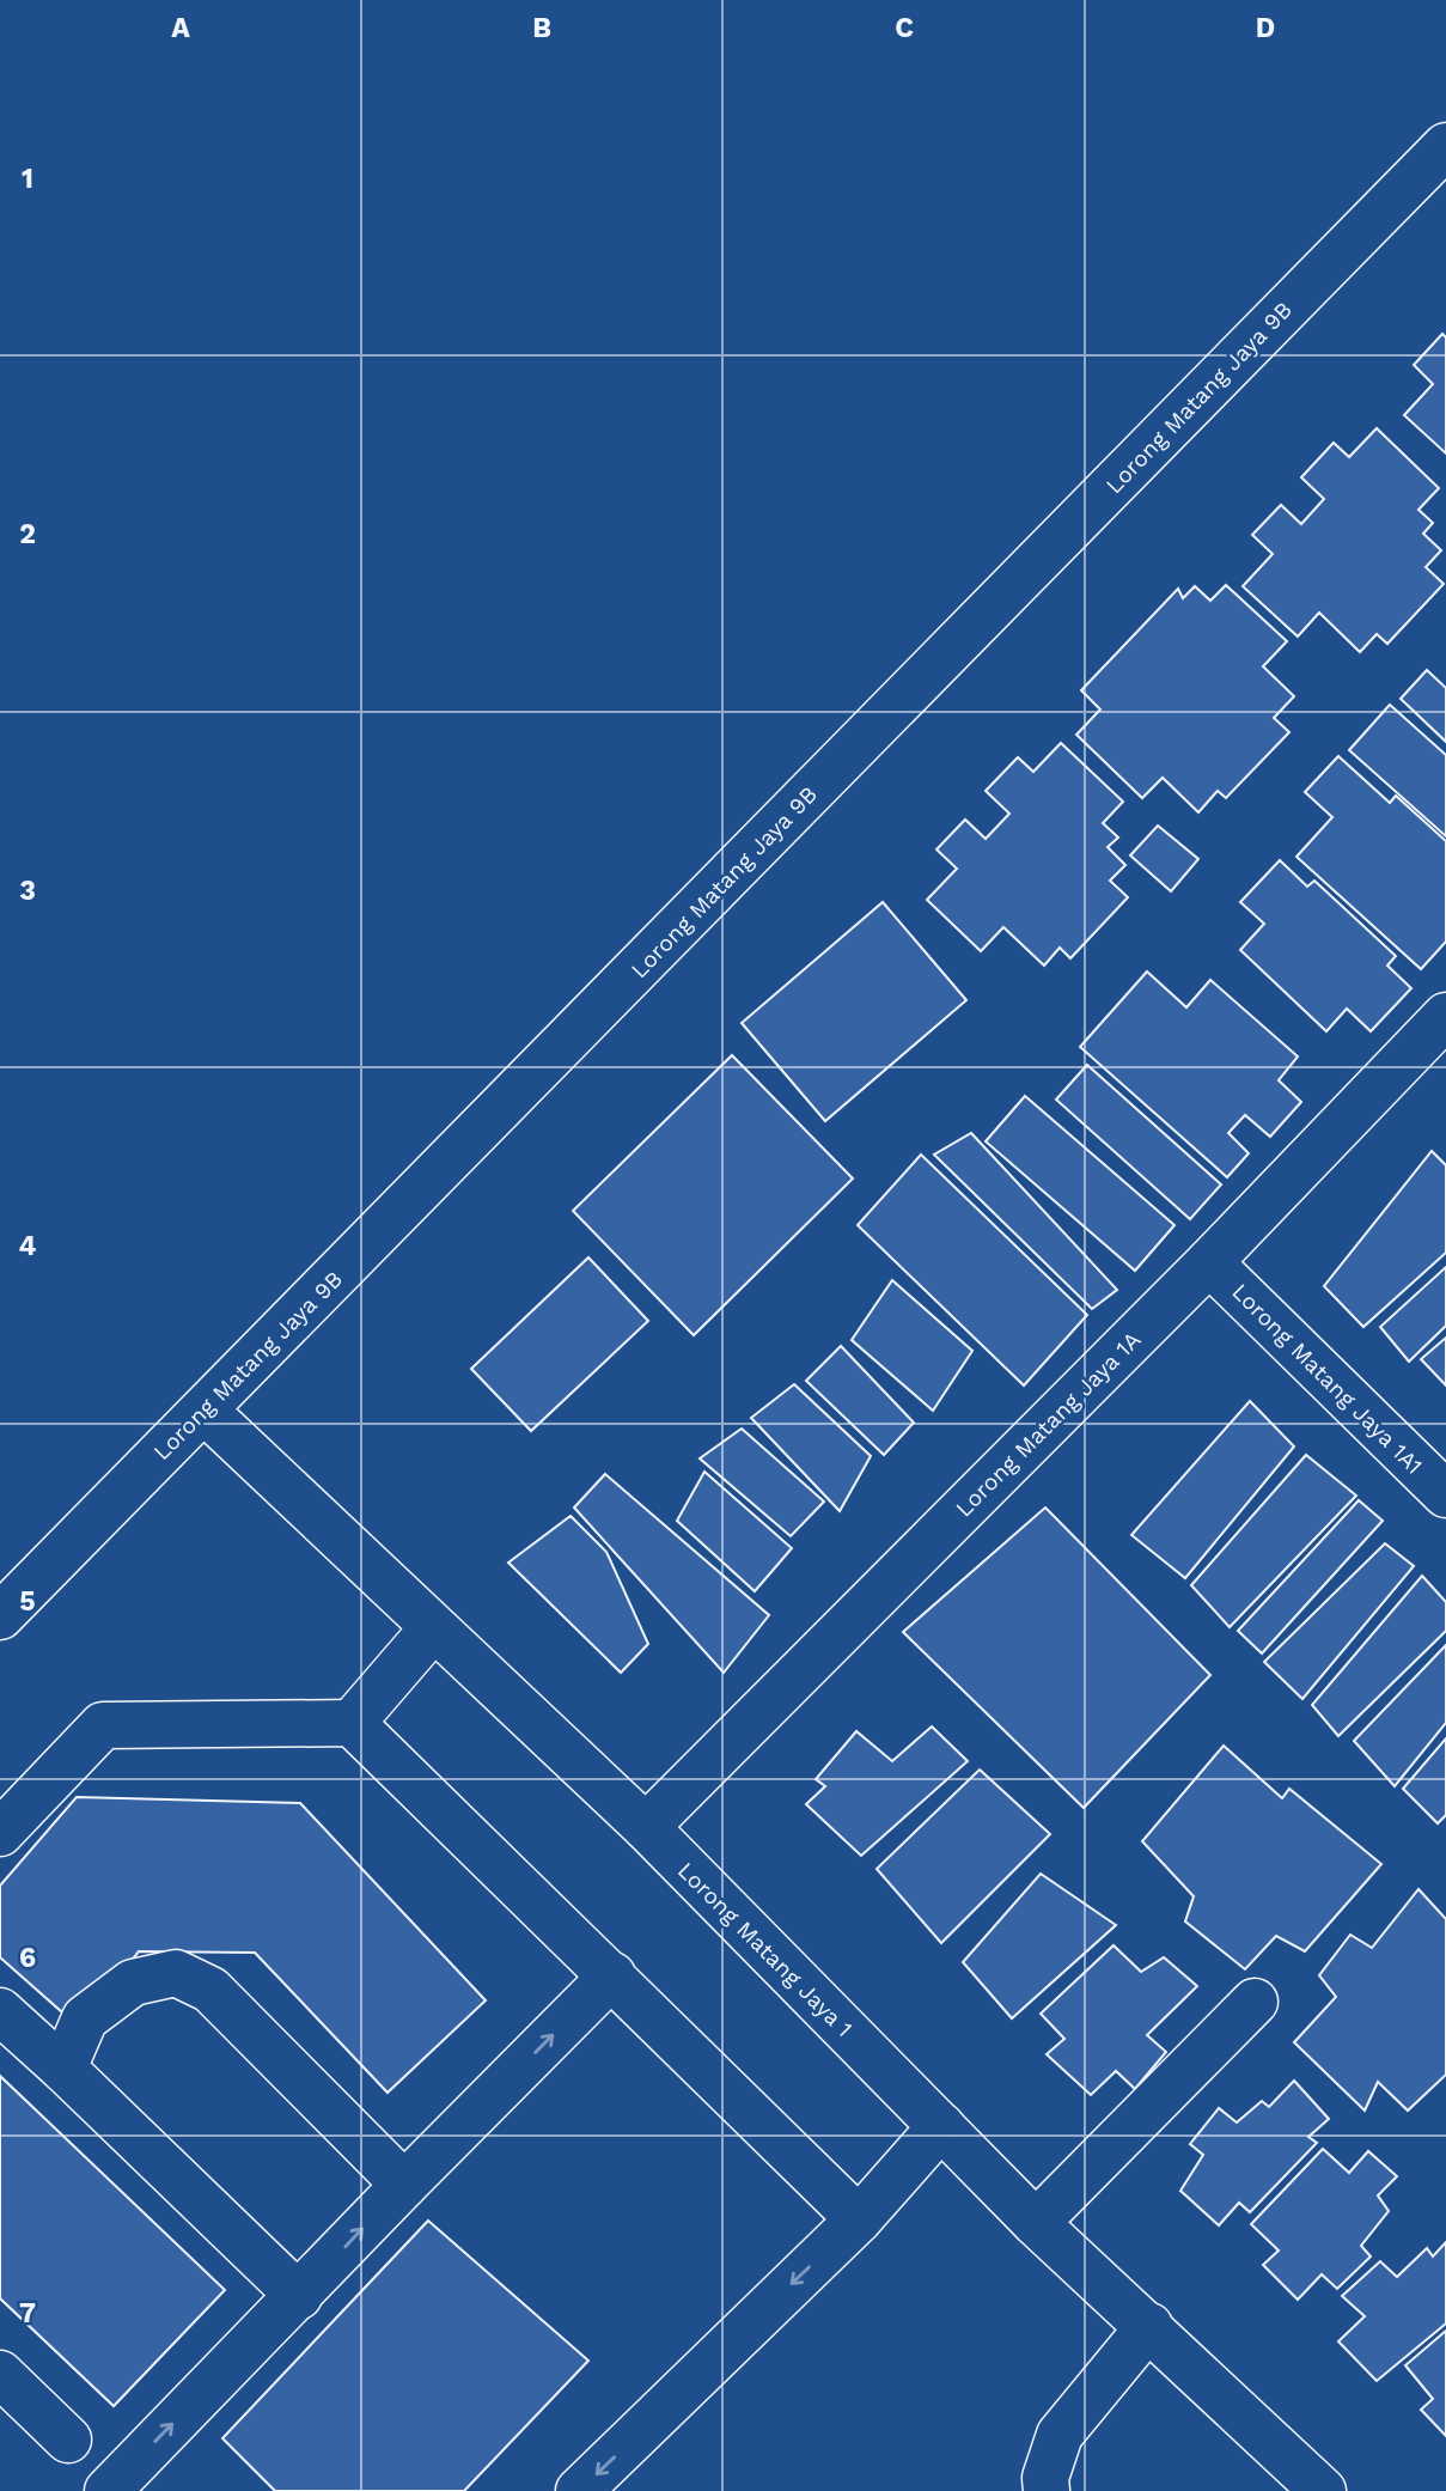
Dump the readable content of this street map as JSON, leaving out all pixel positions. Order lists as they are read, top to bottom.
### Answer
{
  "streets": {
    "street": [
      "Lorong Matang Jaya 9B",
      "Lorong Matang Jaya 1A1",
      "Lorong Matang Jaya 1A",
      "Lorong Matang Jaya 1"
    ]
  },
  "crossings": [
    ["Lorong Matang Jaya 9B", "Lorong Matang Jaya 1"],
    ["Lorong Matang Jaya 1A1", "Lorong Matang Jaya 1A"],
    ["Lorong Matang Jaya 1A", "Lorong Matang Jaya 1"]
  ],
  "grid": {
    "columns": [
      "A",
      "B",
      "C",
      "D"
    ],
    "rows": [
      "1",
      "2",
      "3",
      "4",
      "5",
      "6",
      "7"
    ]
  }
}
